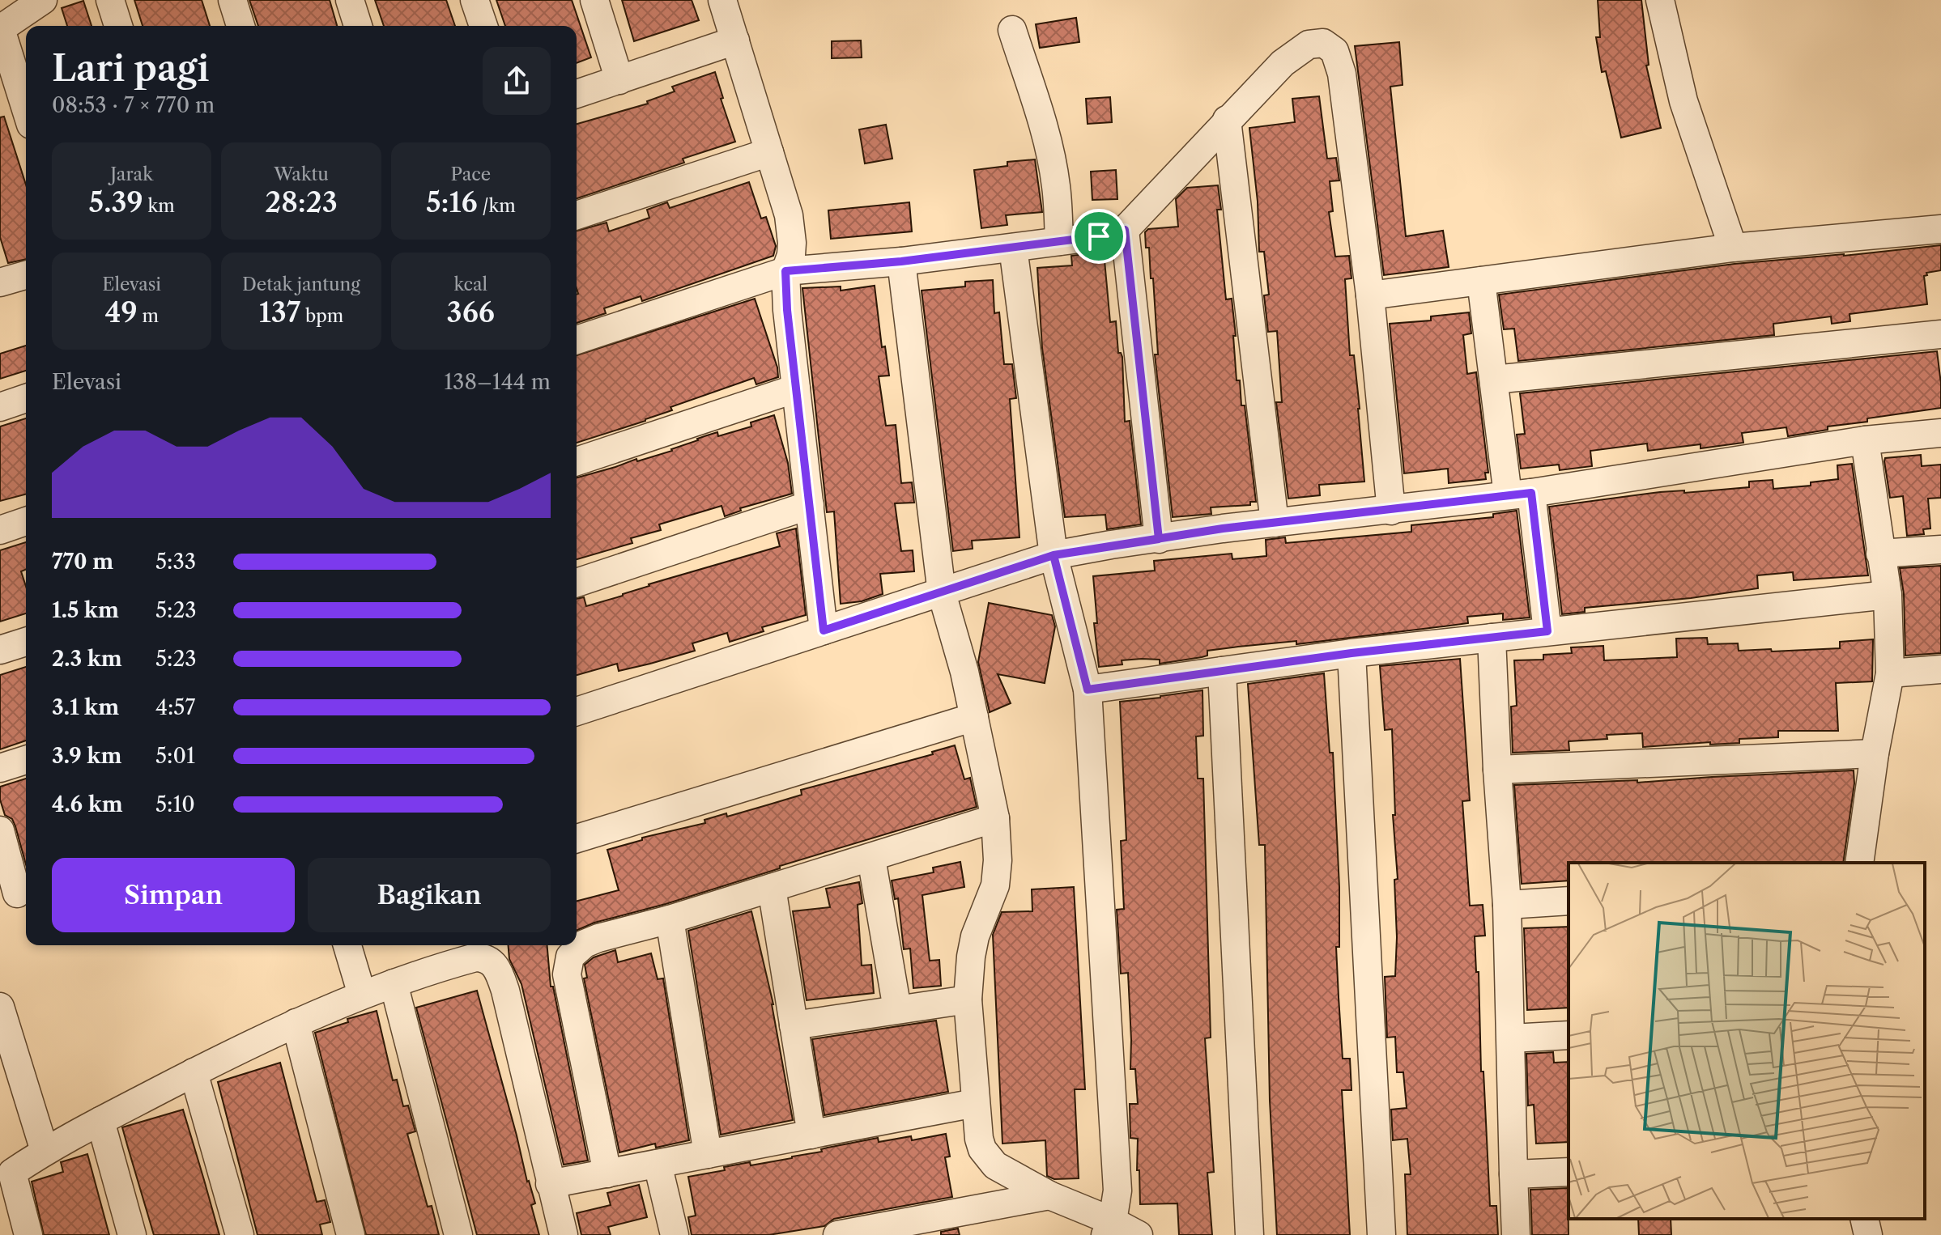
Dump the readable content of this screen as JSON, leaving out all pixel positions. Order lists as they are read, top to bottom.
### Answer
{
  "page": {
    "heading": ["Lari pagi", "08:53 · 7 × 770 m"],
    "stats": [
      ["Jarak", "5.39 km"],
      ["Waktu", "28:23"],
      ["Pace", "5:16 /km"],
      ["Elevasi", "49 m"],
      ["Detak jantung", "137 bpm"],
      ["kcal", "366"]
    ],
    "chart": ["Elevasi", "138–144 m"],
    "list": [
      {
        "name": "770 m",
        "note": "5:33"
      },
      {
        "name": "1.5 km",
        "note": "5:23"
      },
      {
        "name": "2.3 km",
        "note": "5:23"
      },
      {
        "name": "3.1 km",
        "note": "4:57"
      },
      {
        "name": "3.9 km",
        "note": "5:01"
      },
      {
        "name": "4.6 km",
        "note": "5:10"
      }
    ],
    "buttons": ["Simpan", "Bagikan"]
  }
}
